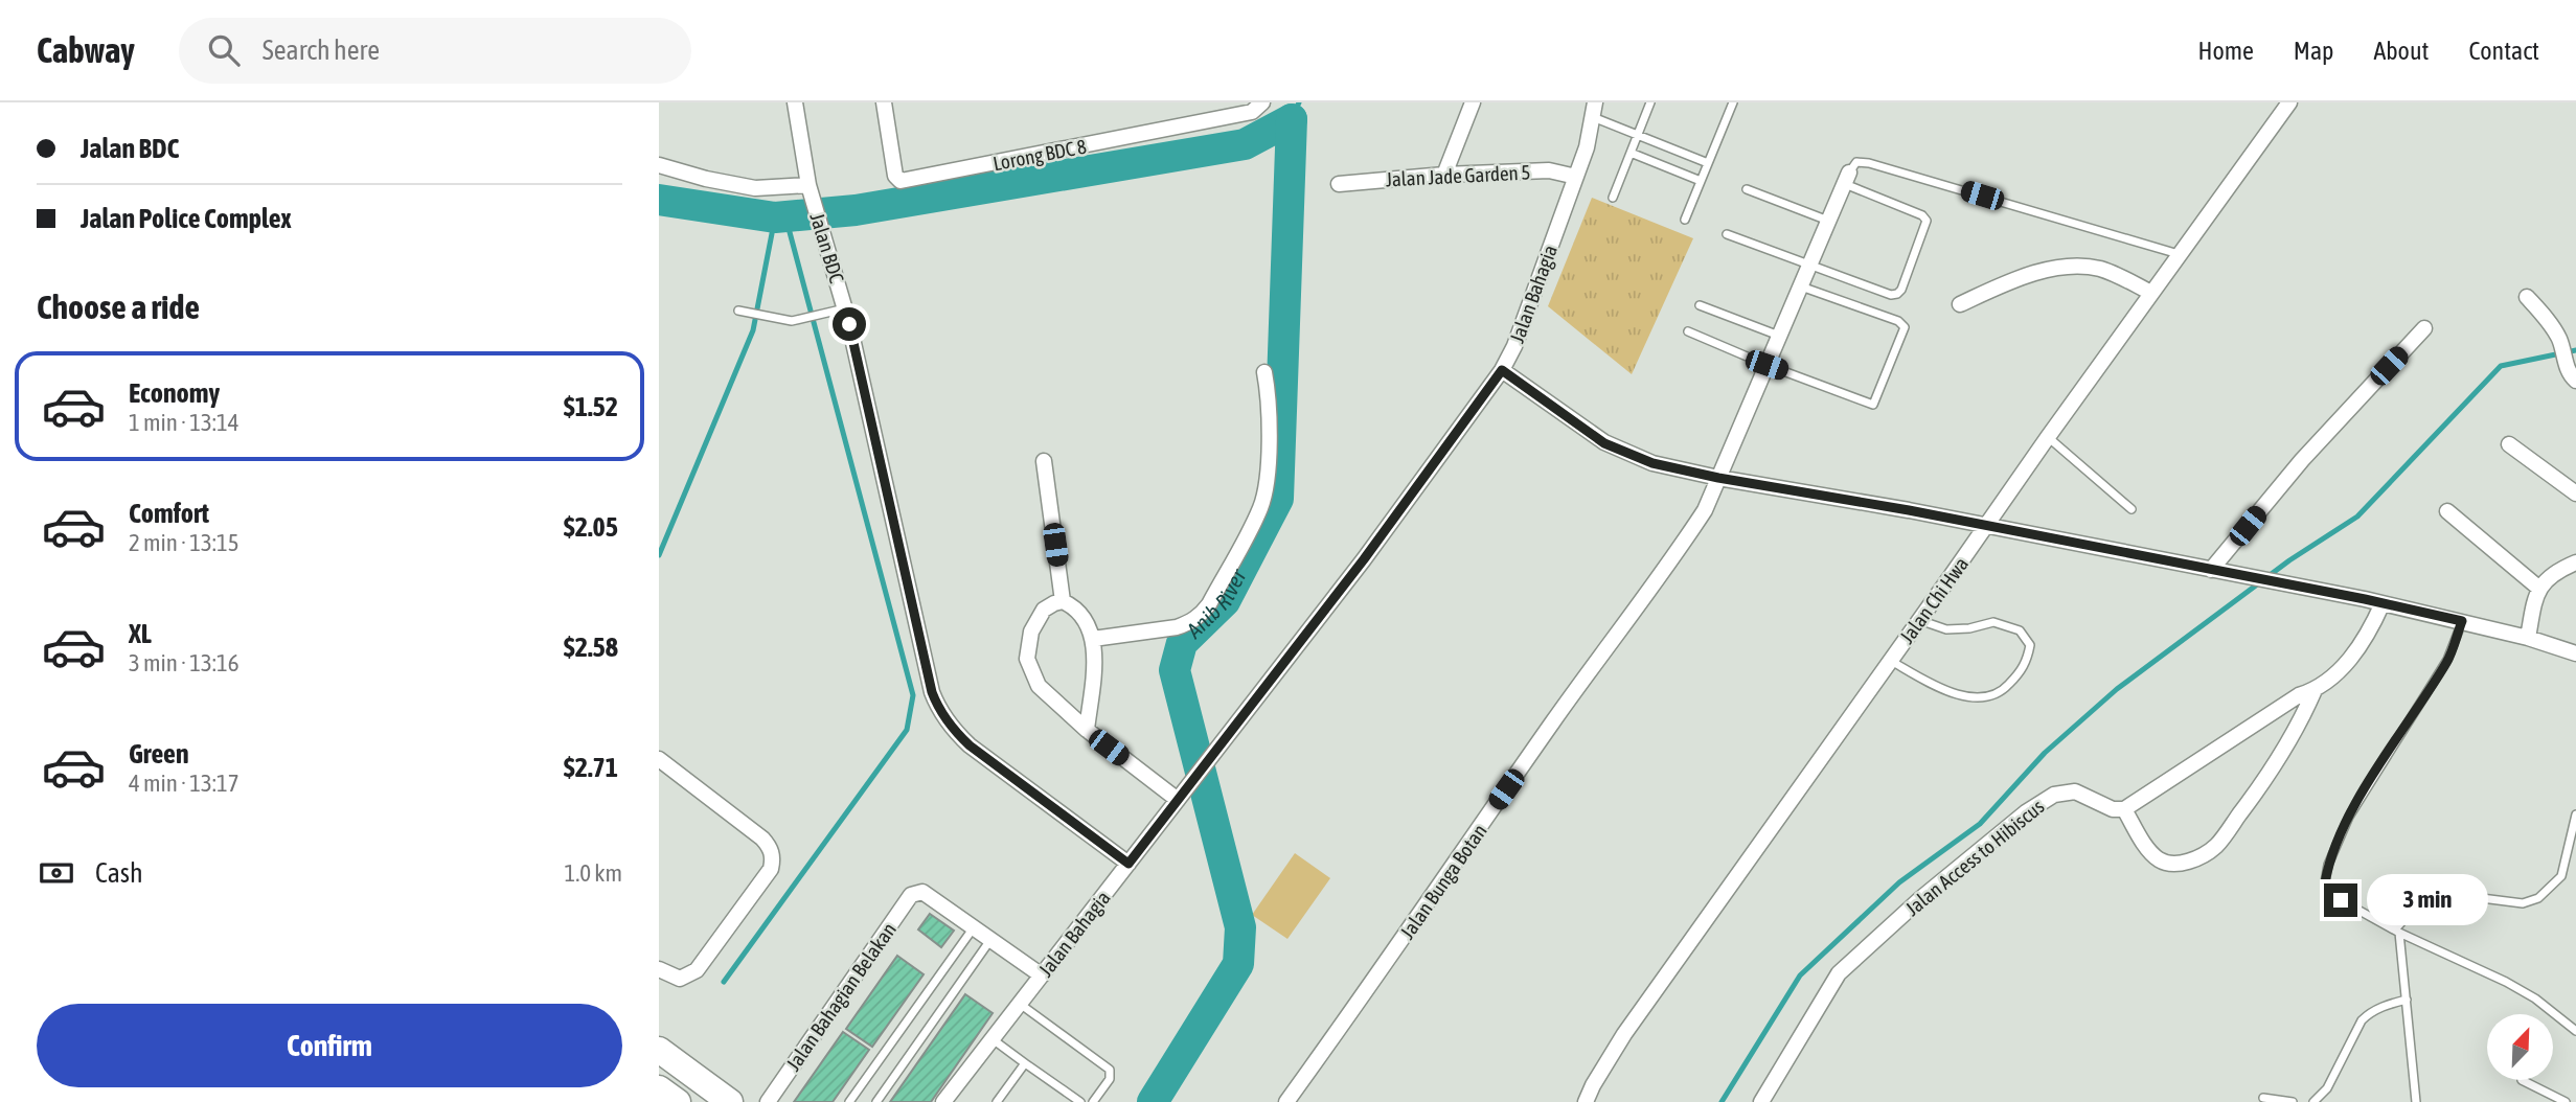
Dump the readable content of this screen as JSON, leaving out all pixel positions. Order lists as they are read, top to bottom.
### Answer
{
  "streets": {
    "street": [
      "Lorong BDC 8",
      "Jalan Jade Garden 5",
      "Jalan BDC",
      "Jalan Bahagia",
      "Jalan Chi Hwa",
      "Jalan Access to Hibiscus",
      "Jalan Bunga Botan",
      "Jalan Bahagian Belakan"
    ]
  },
  "crossings": [
    ["Jalan Jade Garden 5", "Jalan Bahagia"],
    ["Jalan BDC", "Jalan Bahagia"]
  ],
  "water": ["Anib River"],
  "north": "top right",
  "page": {
    "header": "Cabway",
    "search": "Search here",
    "nav": [
      "Home",
      "Map",
      "About",
      "Contact"
    ],
    "banner": ["Jalan BDC", "Jalan Police Complex"],
    "heading": "Choose a ride",
    "list": [
      {
        "name": "Economy",
        "note": "1 min · 13:14",
        "value": "$1.52"
      },
      {
        "name": "Comfort",
        "note": "2 min · 13:15",
        "value": "$2.05"
      },
      {
        "name": "XL",
        "note": "3 min · 13:16",
        "value": "$2.58"
      },
      {
        "name": "Green",
        "note": "4 min · 13:17",
        "value": "$2.71"
      }
    ],
    "pay": ["Cash", "1.0 km"],
    "bubble": "3 min",
    "buttons": "Confirm"
  }
}
